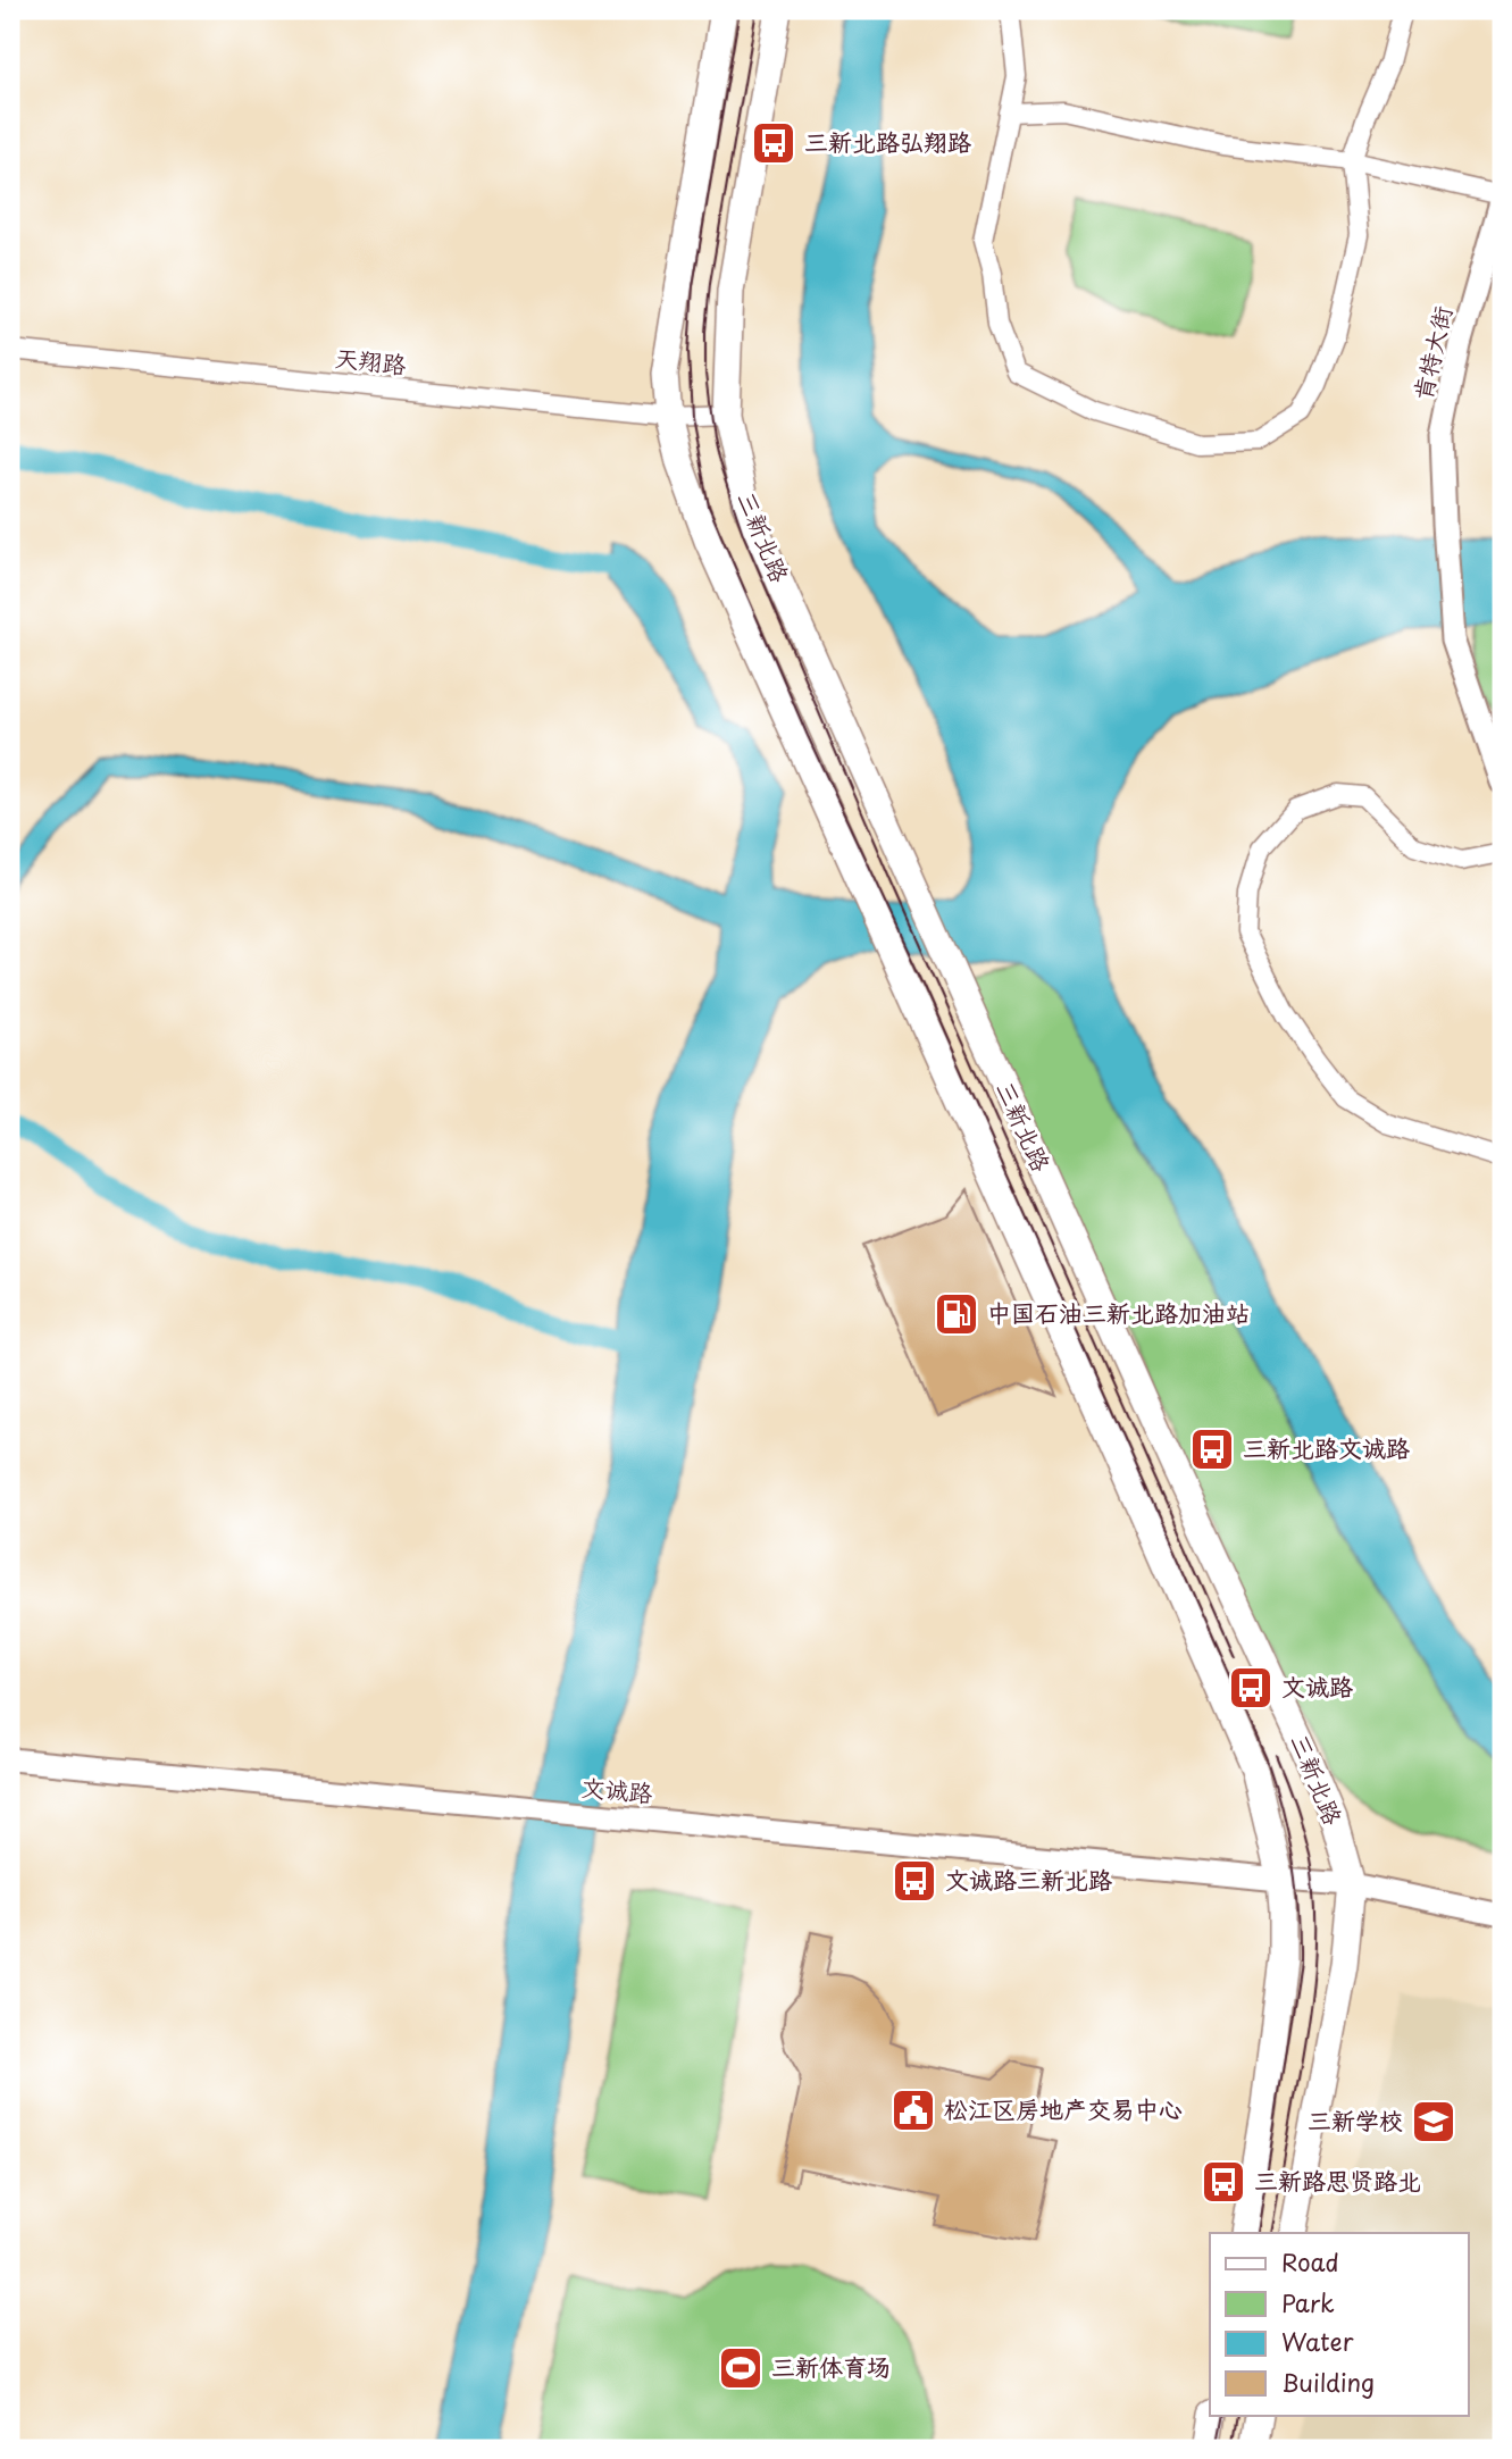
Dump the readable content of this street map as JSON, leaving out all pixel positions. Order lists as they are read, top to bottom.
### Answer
{
  "streets": {
    "main road": ["三新北路"],
    "street": ["肯特大街", "天翔路", "文诚路"]
  },
  "crossings": [
    ["天翔路", "三新北路"],
    ["三新北路", "文诚路"]
  ],
  "places": {
    "bus stop": [
      "三新北路弘翔路",
      "三新北路文诚路",
      "文诚路",
      "文诚路三新北路",
      "三新路思贤路北"
    ],
    "fuel station": ["中国石油三新北路加油站"],
    "public building": ["松江区房地产交易中心"],
    "school or university": ["三新学校"],
    "sports": ["三新体育场"]
  },
  "legend": [
    "Road",
    "Park",
    "Water",
    "Building"
  ]
}
